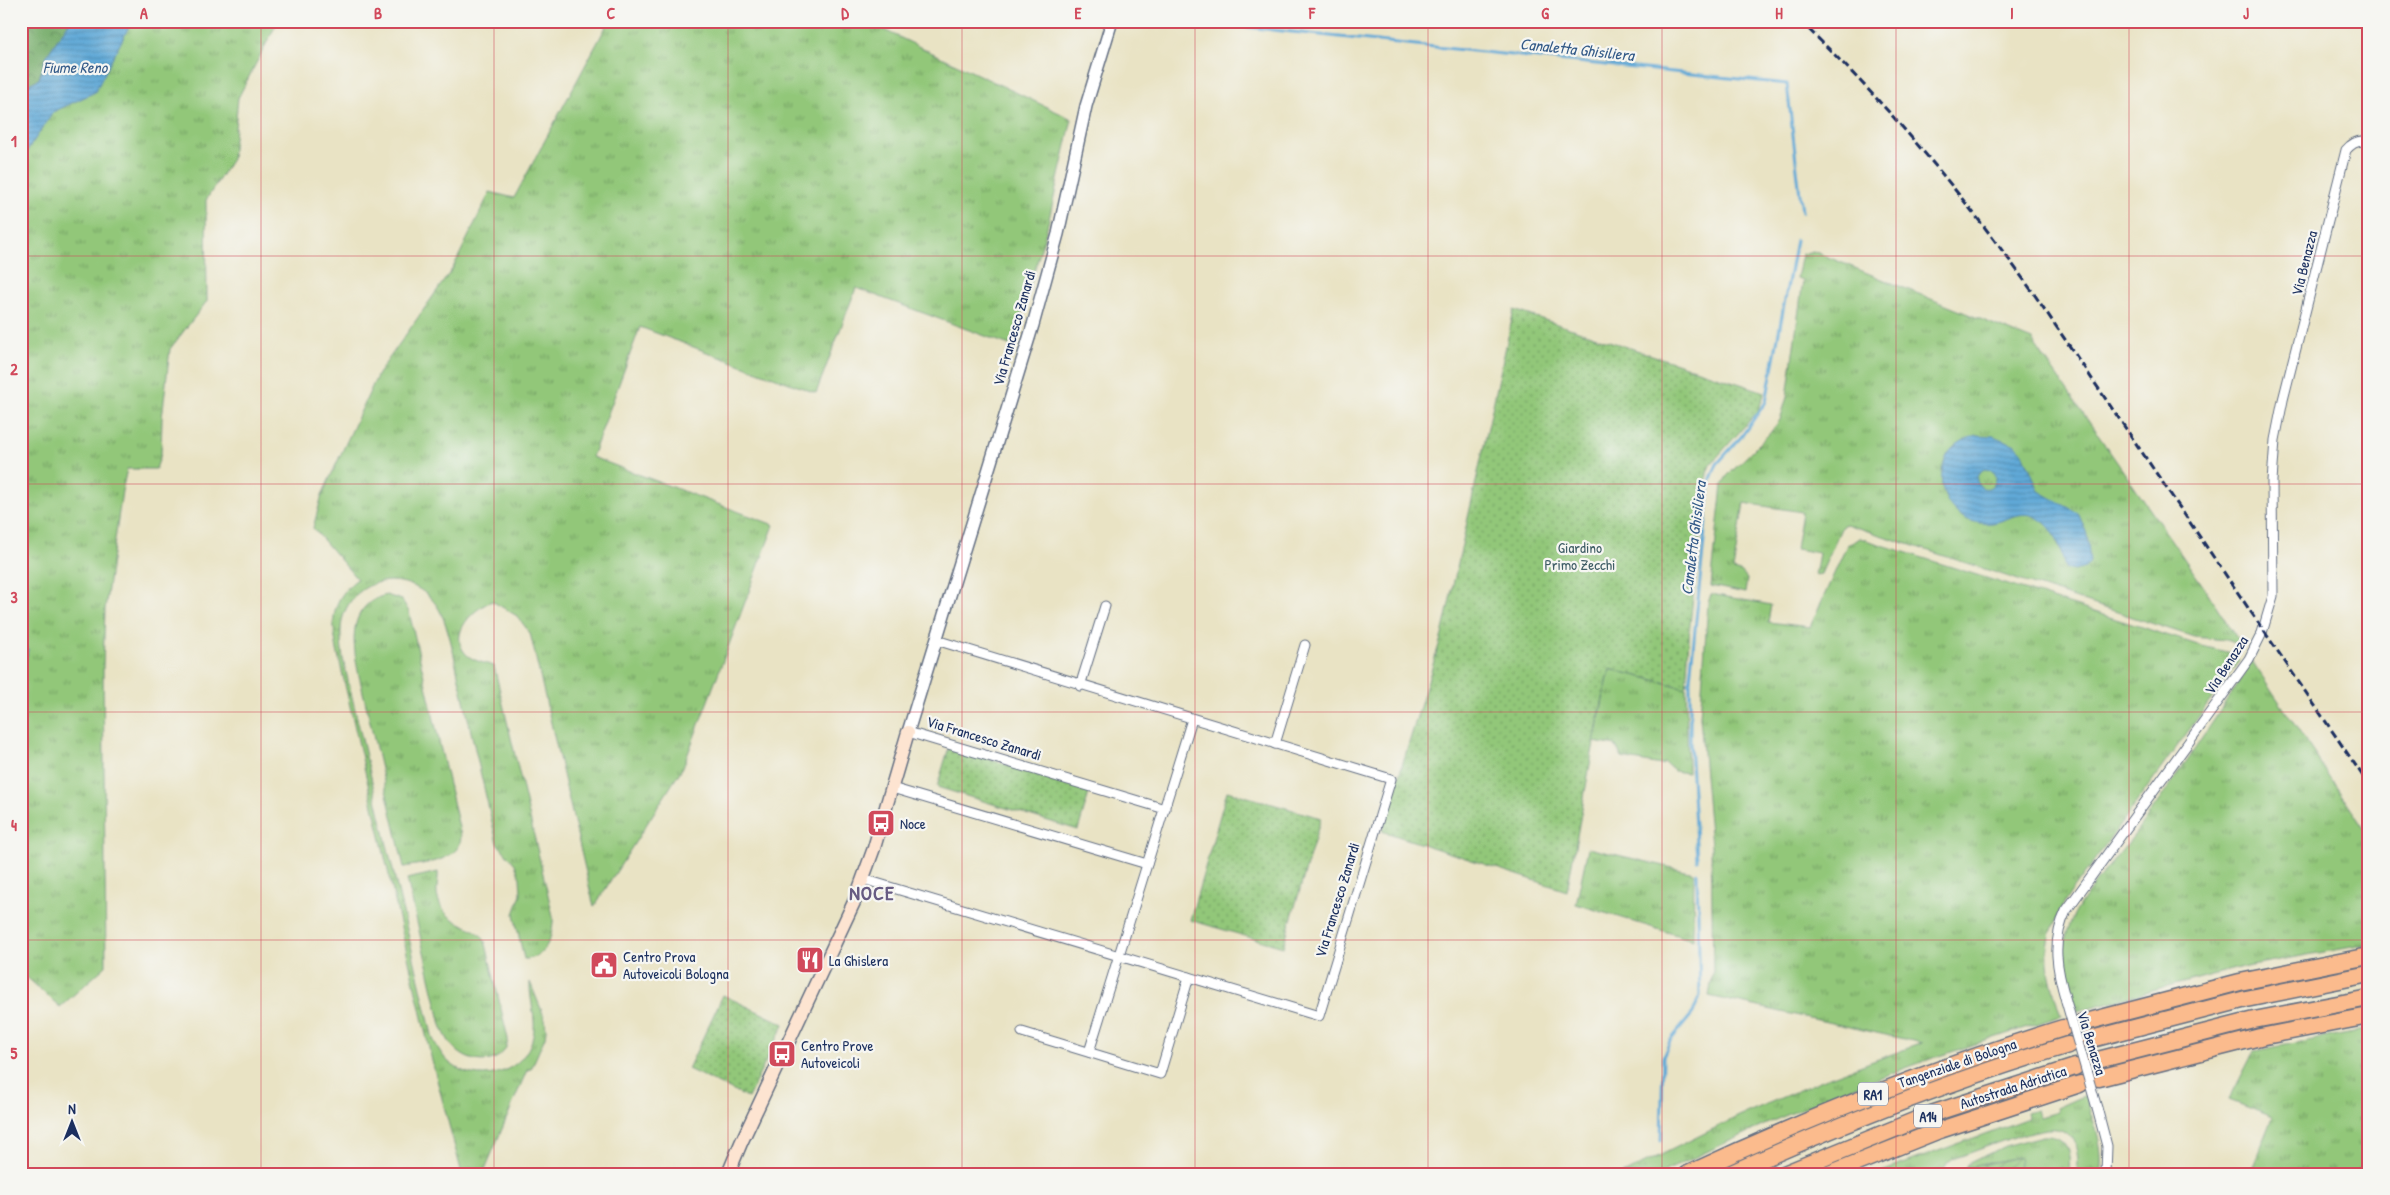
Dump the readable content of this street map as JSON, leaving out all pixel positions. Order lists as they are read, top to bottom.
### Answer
{
  "streets": {
    "highway": [
      "Tangenziale di Bologna",
      "Autostrada Adriatica",
      "RA1",
      "A14"
    ],
    "main road": ["Via Francesco Zanardi"],
    "street": ["Via Benazza"]
  },
  "districts": ["NOCE"],
  "water": ["Canaletta Ghisiliera", "Fiume Reno"],
  "parks": ["Giardino Primo Zecchi"],
  "places": {
    "bus stop": ["Noce", "Centro Prove Autoveicoli"],
    "restaurant": ["La Ghislera"],
    "public building": ["Centro Prova Autoveicoli Bologna"]
  },
  "north": "top",
  "grid": {
    "columns": [
      "A",
      "B",
      "C",
      "D",
      "E",
      "F",
      "G",
      "H",
      "I",
      "J"
    ],
    "rows": [
      "1",
      "2",
      "3",
      "4",
      "5"
    ]
  }
}
